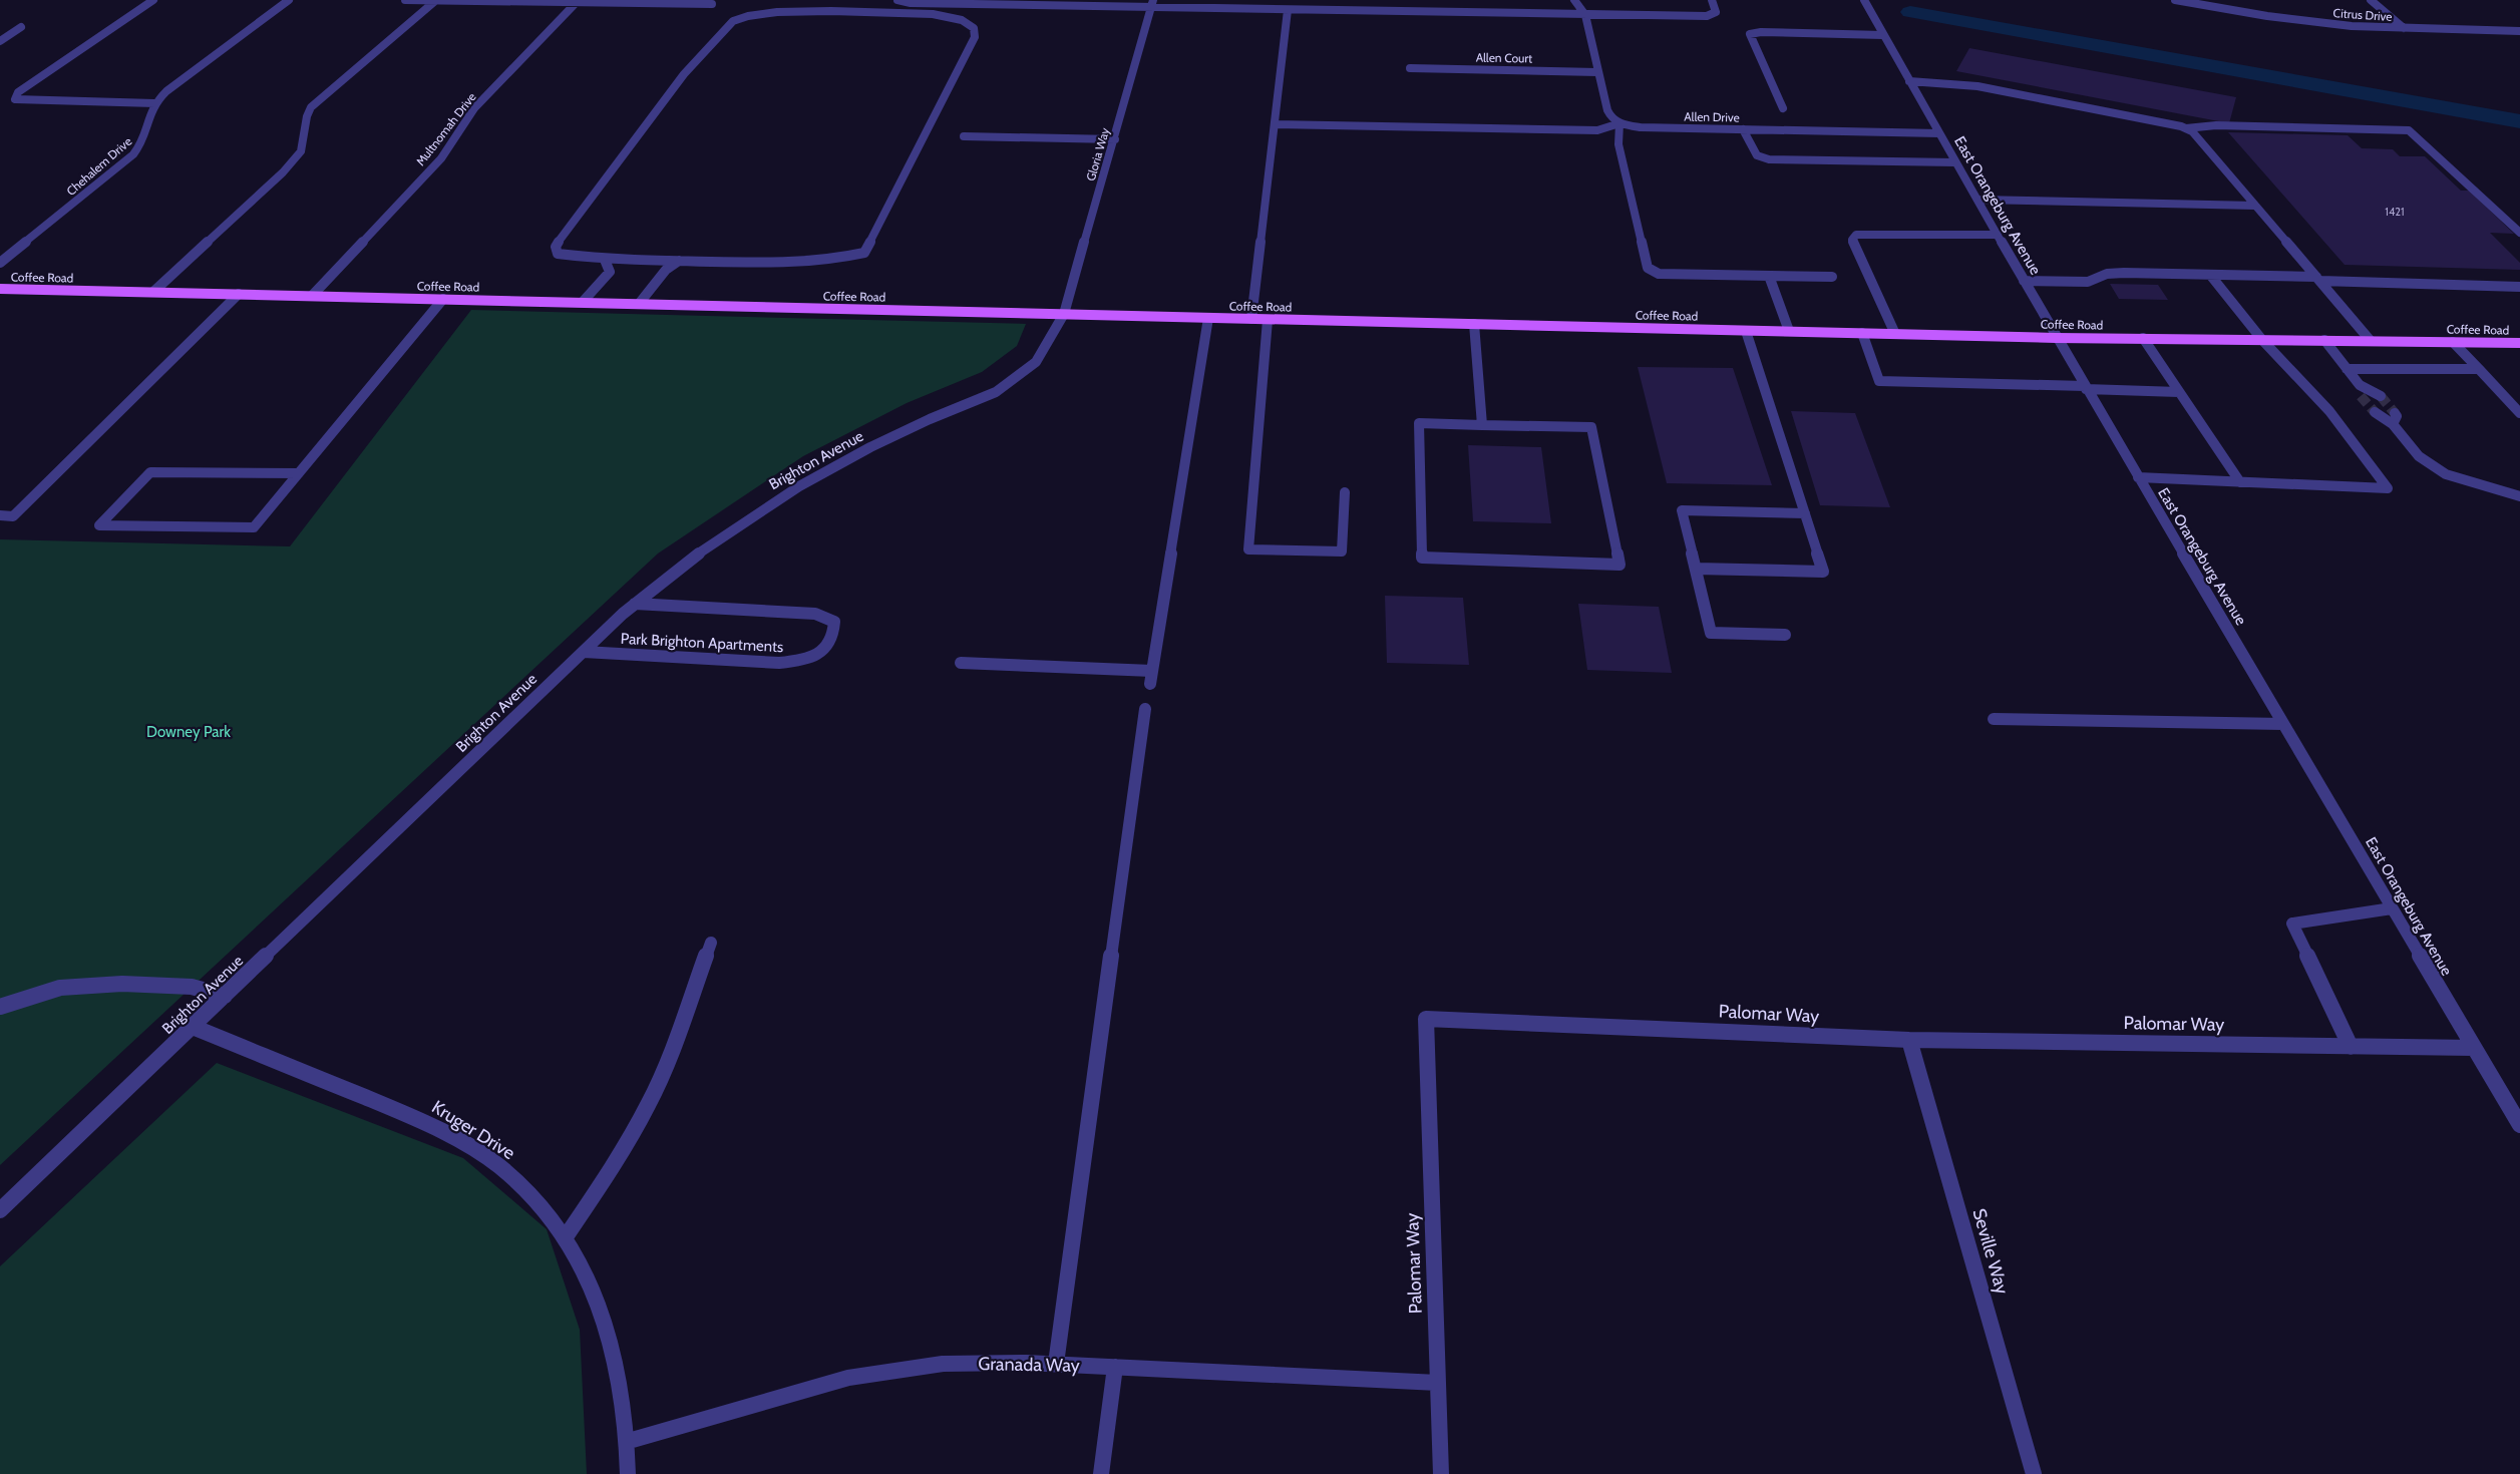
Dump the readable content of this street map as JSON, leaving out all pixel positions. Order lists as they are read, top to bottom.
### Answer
{
  "streets": {
    "main road": ["Coffee Road"],
    "street": [
      "Citrus Drive",
      "Allen Court",
      "Allen Drive",
      "Multnomah Drive",
      "Gloria Way",
      "Chehalem Drive",
      "East Orangeburg Avenue",
      "Brighton Avenue",
      "Park Brighton Apartments",
      "Palomar Way",
      "Kruger Drive",
      "Seville Way",
      "Granada Way"
    ]
  },
  "crossings": [
    ["Allen Drive", "East Orangeburg Avenue"],
    ["Multnomah Drive", "Coffee Road"],
    ["Gloria Way", "Coffee Road"],
    ["Gloria Way", "Brighton Avenue"],
    ["East Orangeburg Avenue", "Coffee Road"],
    ["East Orangeburg Avenue", "Palomar Way"],
    ["Coffee Road", "Brighton Avenue"],
    ["Brighton Avenue", "Park Brighton Apartments"],
    ["Brighton Avenue", "Kruger Drive"],
    ["Palomar Way", "Seville Way"],
    ["Palomar Way", "Granada Way"],
    ["Kruger Drive", "Granada Way"]
  ],
  "parks": ["Downey Park"],
  "house_numbers": ["1421"]
}
